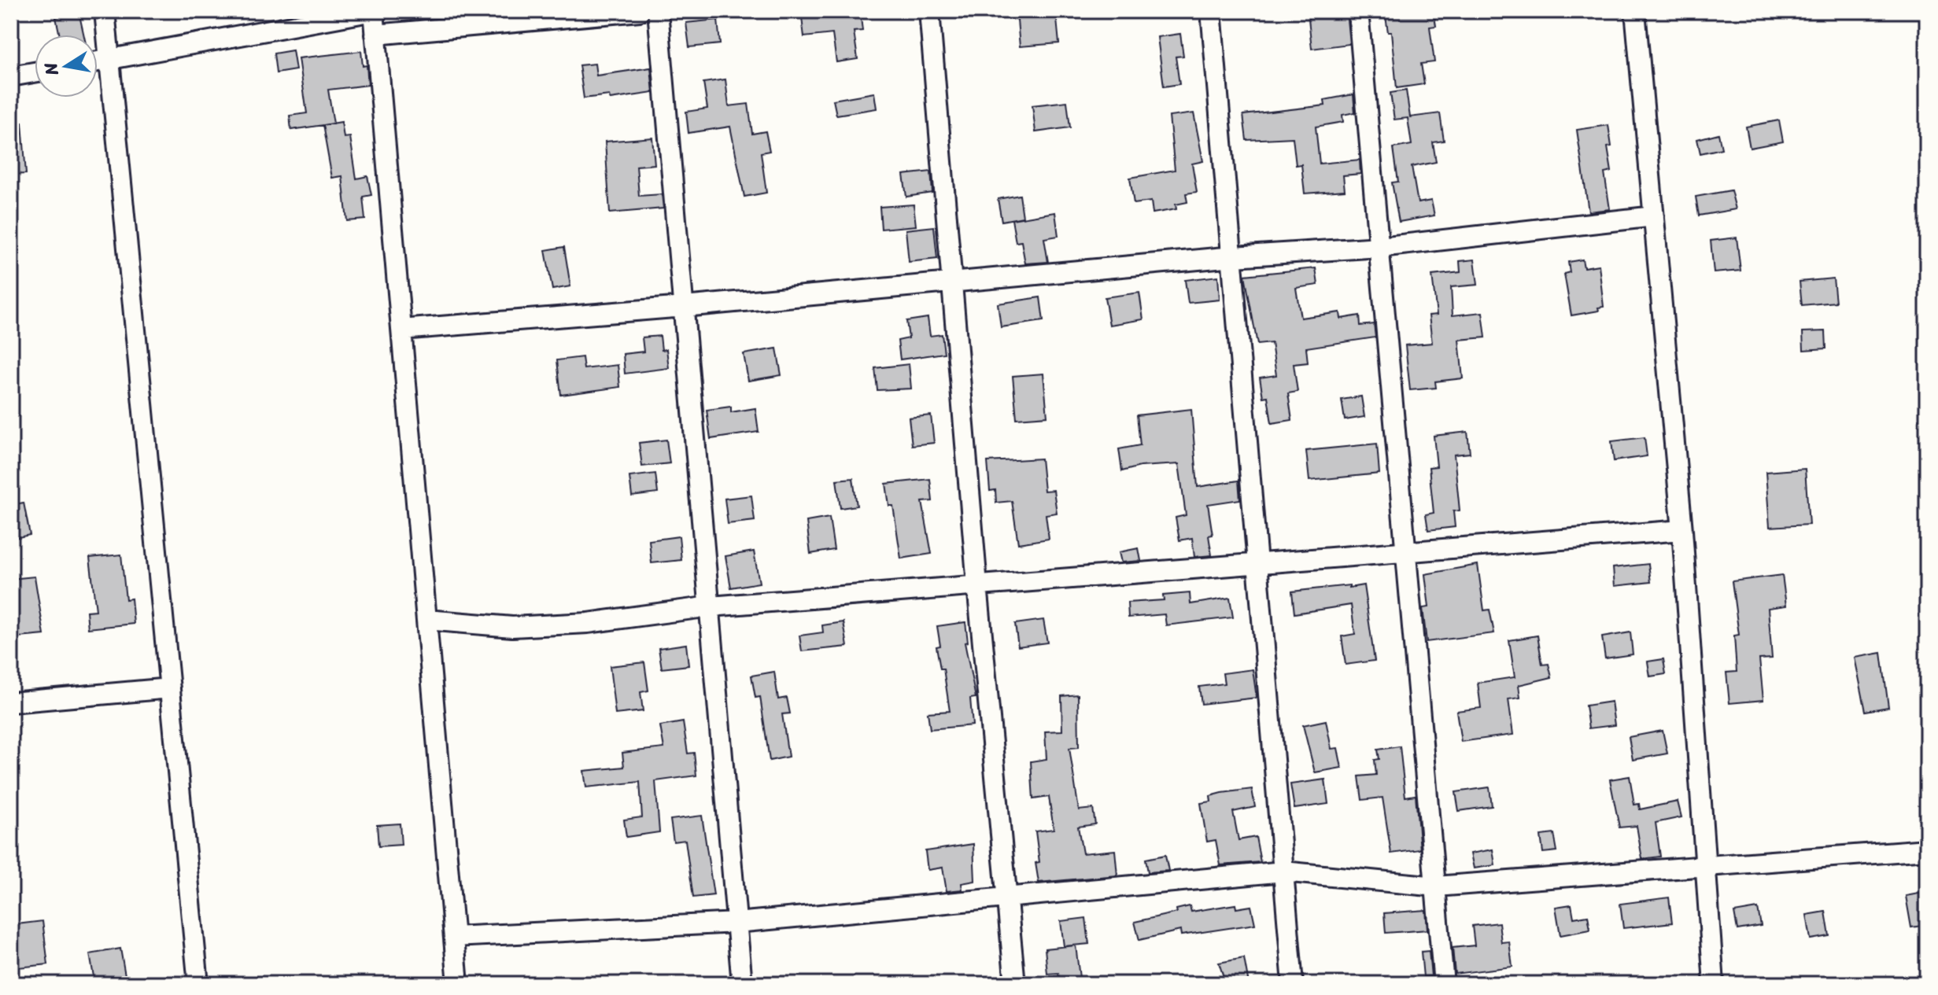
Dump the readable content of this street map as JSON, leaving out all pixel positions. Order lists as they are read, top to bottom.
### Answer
{
  "north": "left"
}
